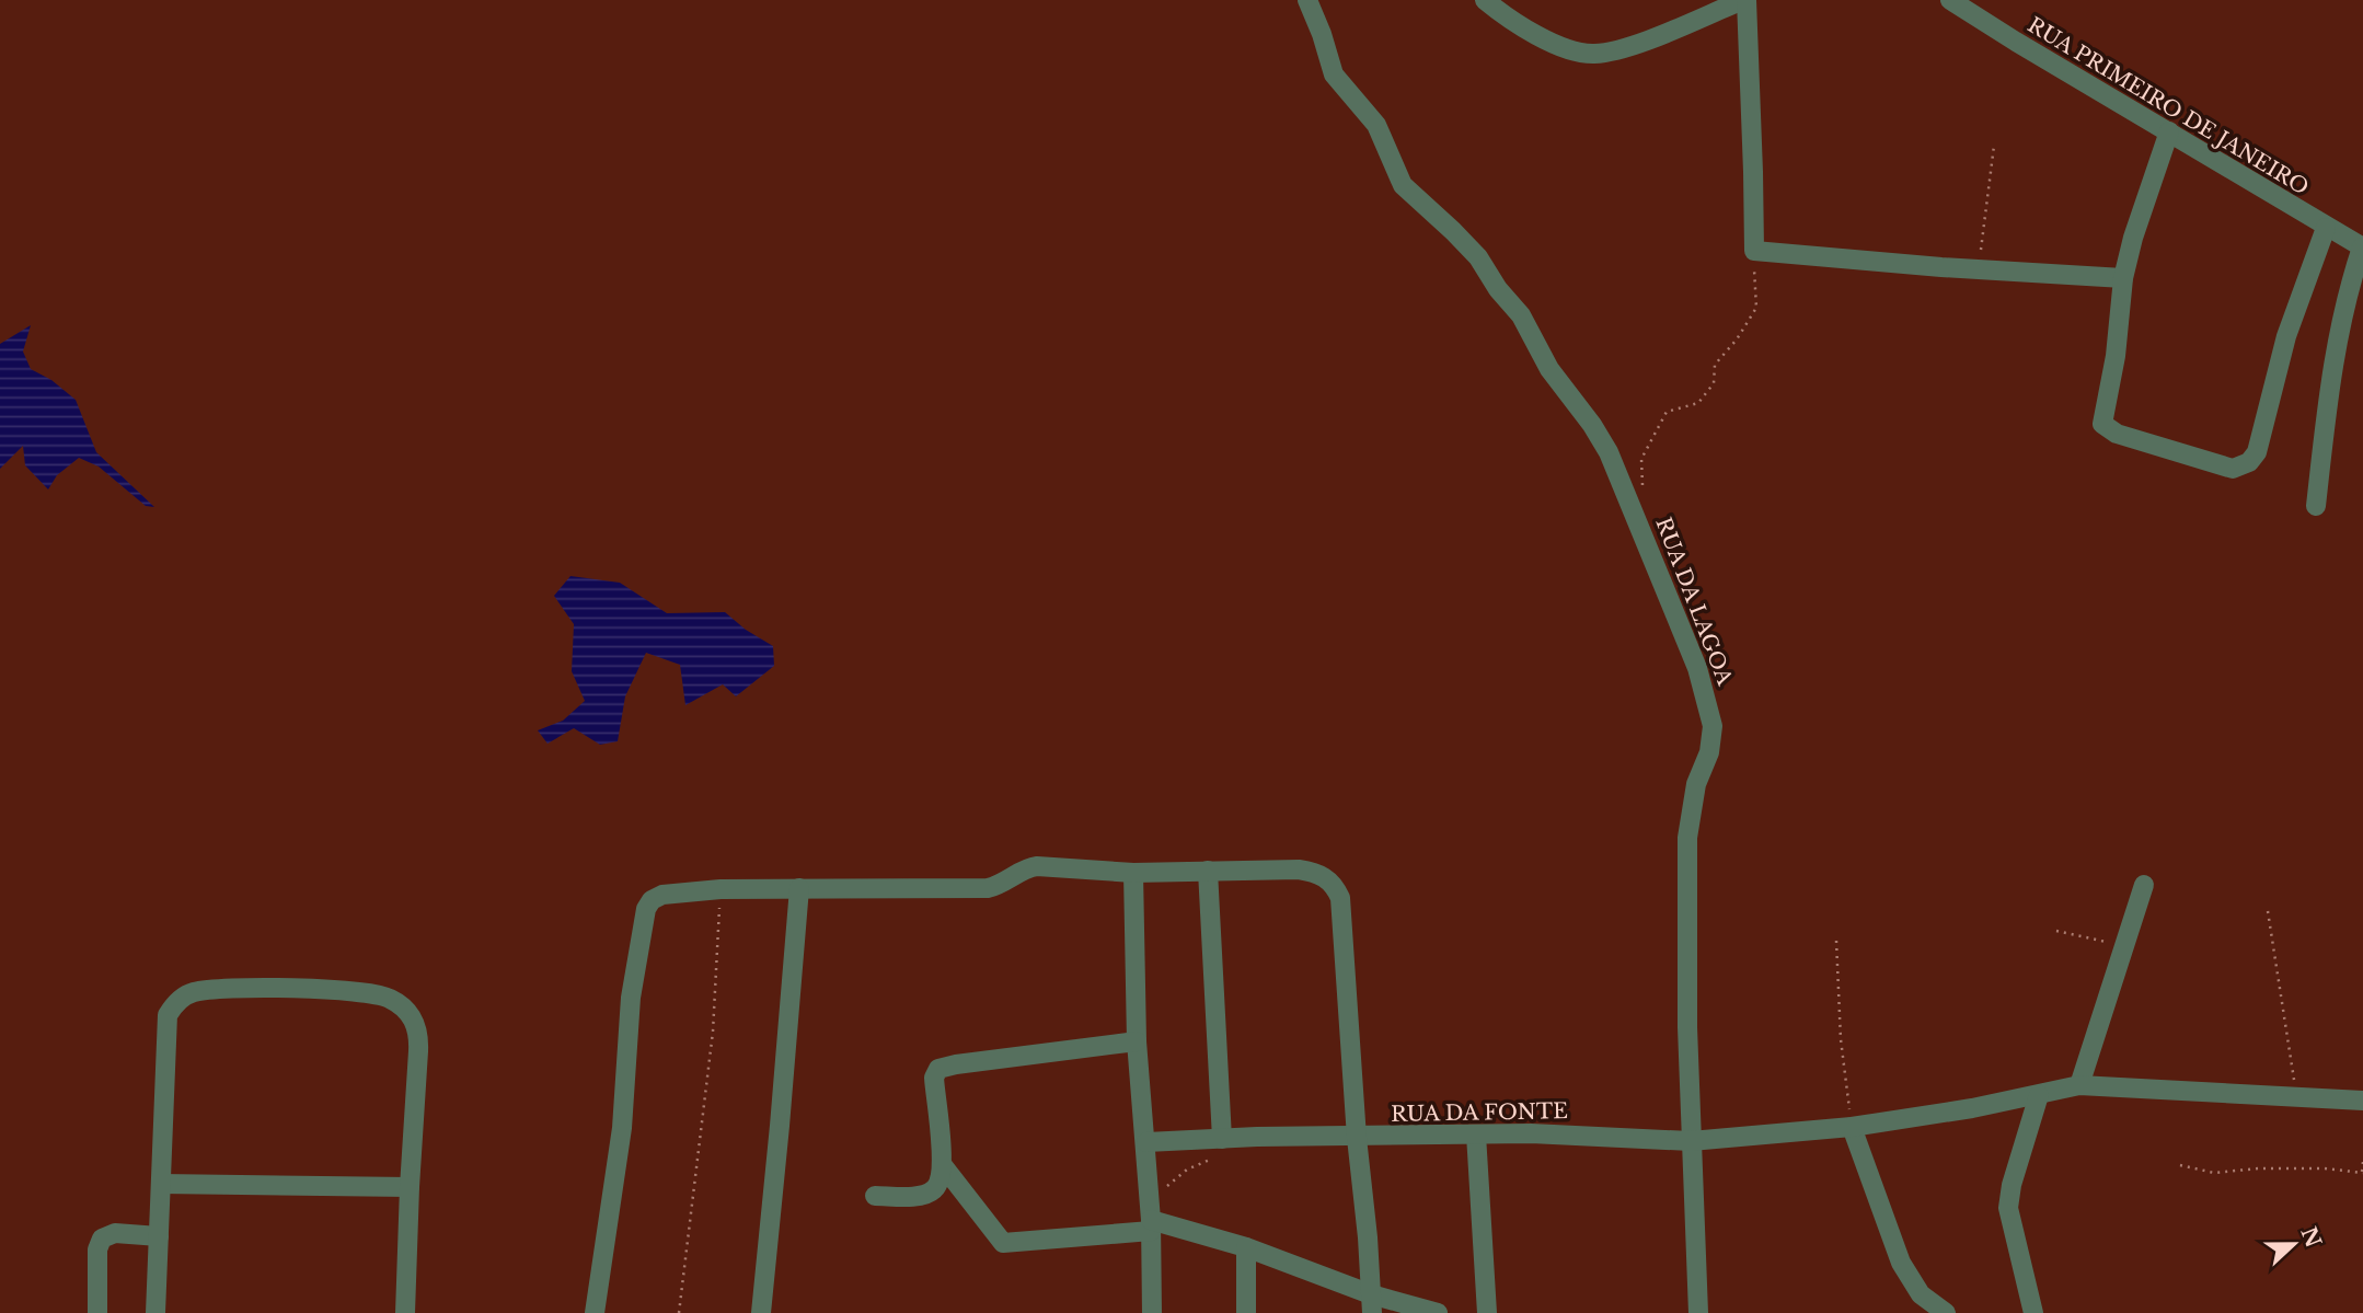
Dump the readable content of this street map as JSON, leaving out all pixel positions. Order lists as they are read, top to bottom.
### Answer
{
  "streets": {
    "street": ["RUA PRIMEIRO DE JANEIRO", "RUA DA LAGOA", "RUA DA FONTE"]
  },
  "crossings": [
    ["RUA DA LAGOA", "RUA DA FONTE"]
  ],
  "north": "right"
}
